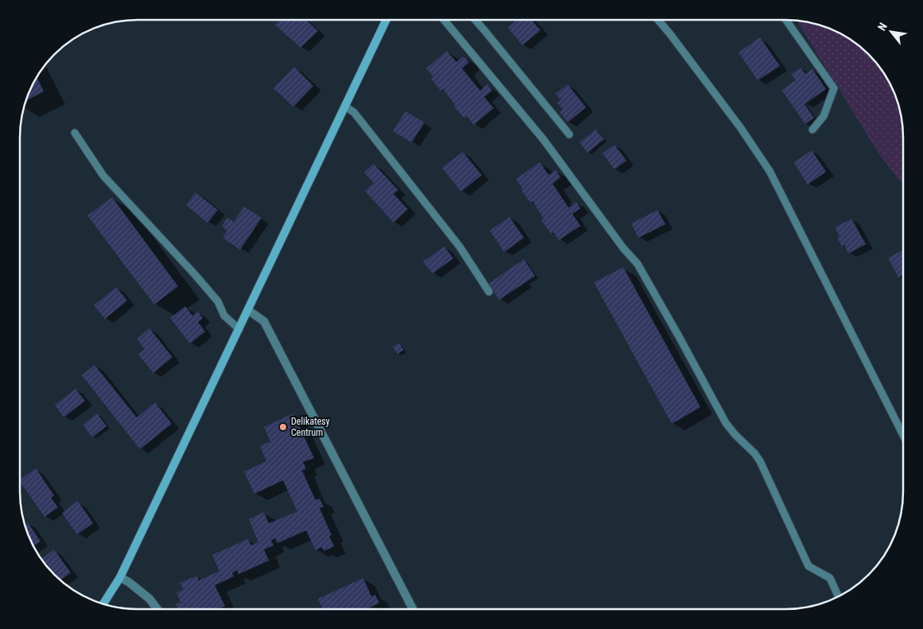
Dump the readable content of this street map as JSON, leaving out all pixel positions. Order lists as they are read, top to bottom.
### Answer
{
  "places": ["Delikatesy Centrum"],
  "north": "top left"
}
